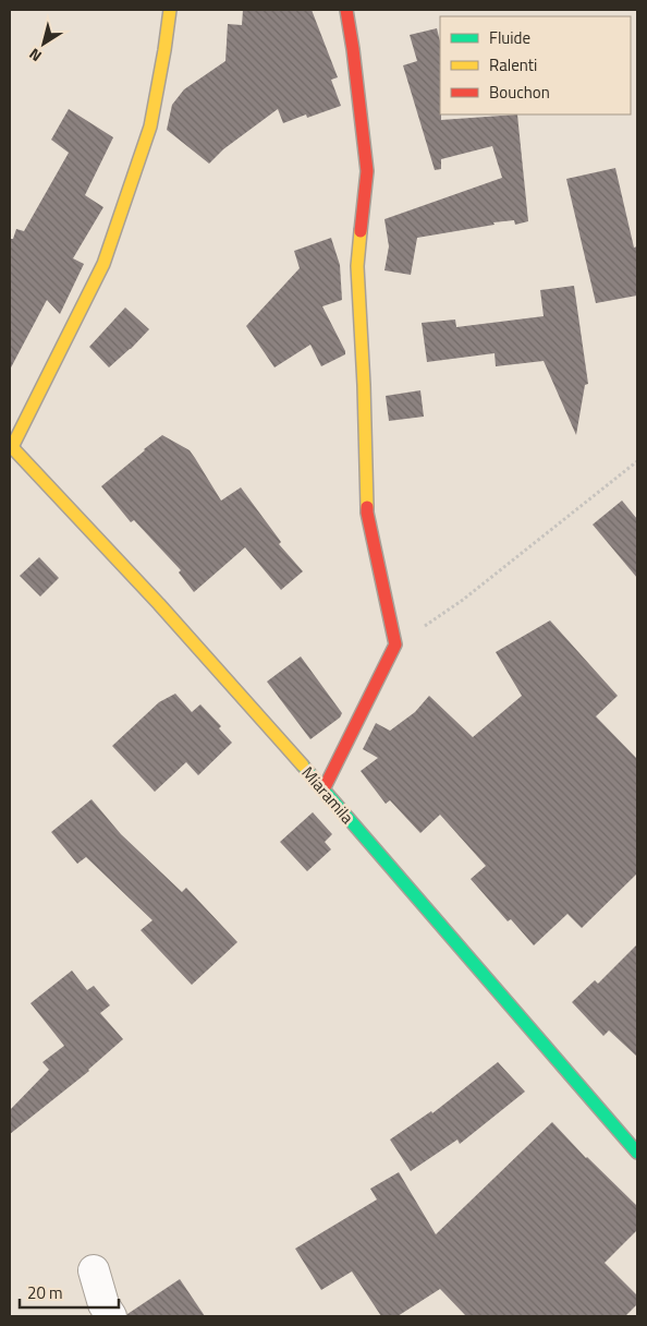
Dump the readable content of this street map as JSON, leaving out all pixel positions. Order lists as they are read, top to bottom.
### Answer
{
  "streets": {
    "street": ["Miaramila"]
  },
  "legend": ["Fluide", "Ralenti", "Bouchon"],
  "scale_bar": "20 m",
  "north": "bottom left"
}
